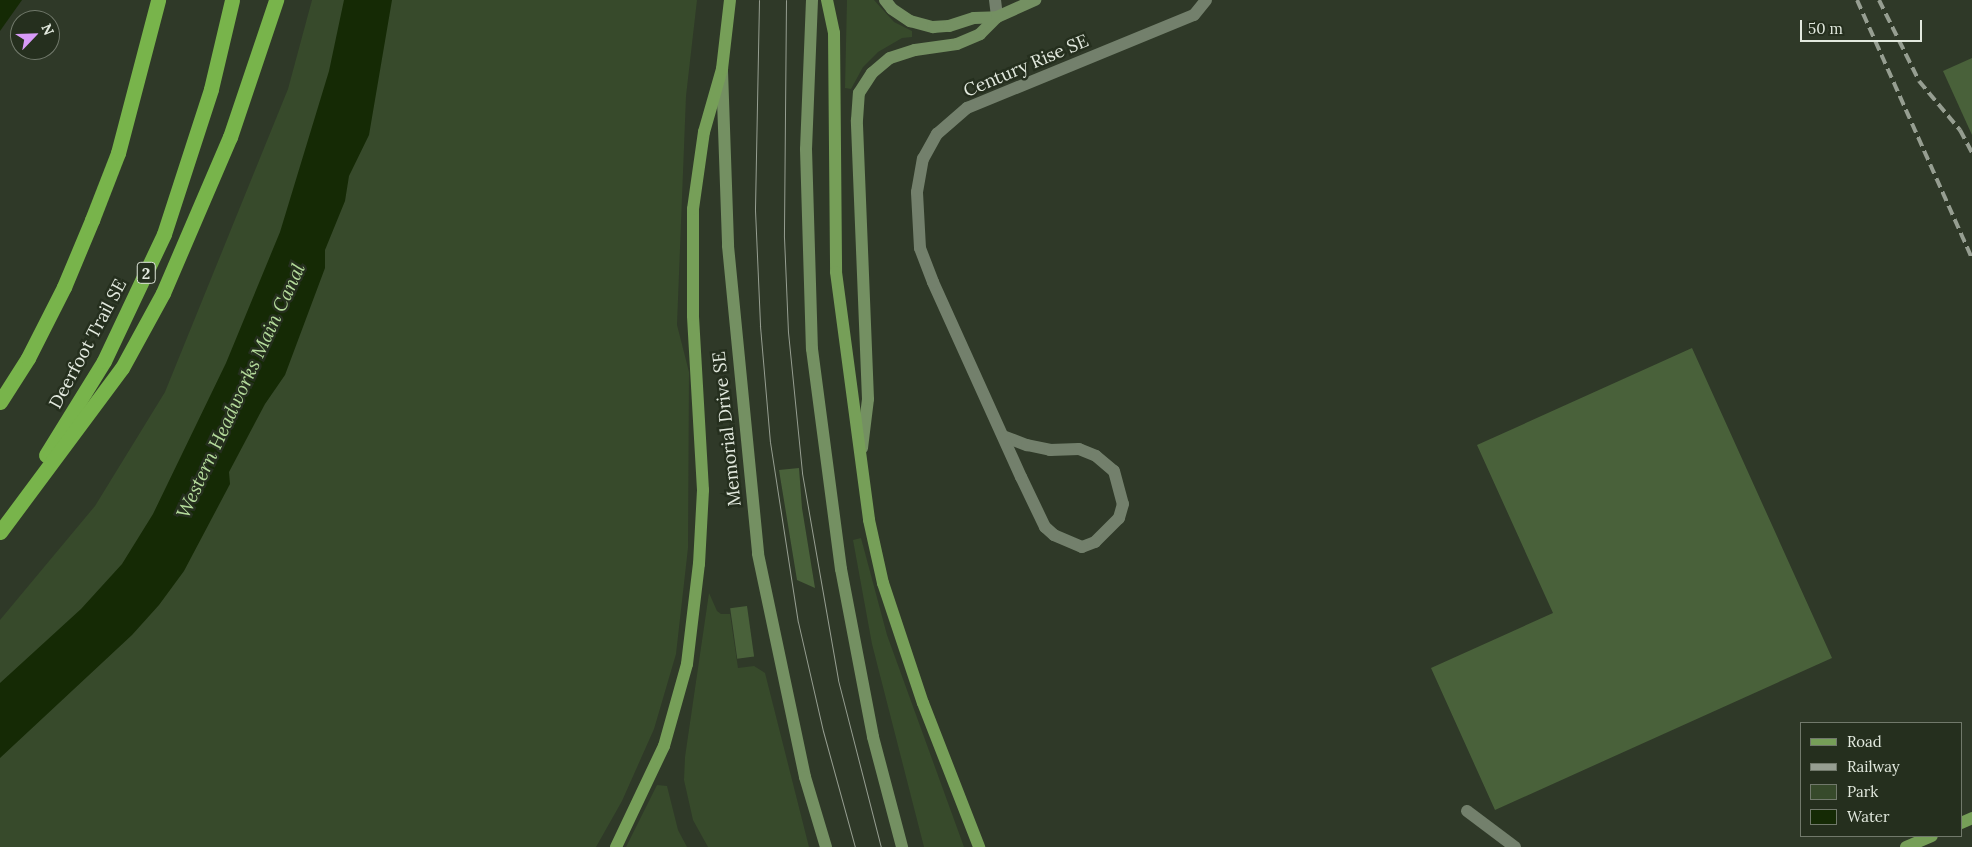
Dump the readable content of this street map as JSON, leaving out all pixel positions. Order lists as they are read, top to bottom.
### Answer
{
  "streets": {
    "highway": ["2", "Deerfoot Trail SE"],
    "main road": ["Memorial Drive SE"],
    "street": ["Century Rise SE"]
  },
  "water": ["Western Headworks Main Canal"],
  "legend": [
    "Road",
    "Railway",
    "Park",
    "Water"
  ],
  "scale_bar": "50 m",
  "north": "top right"
}
